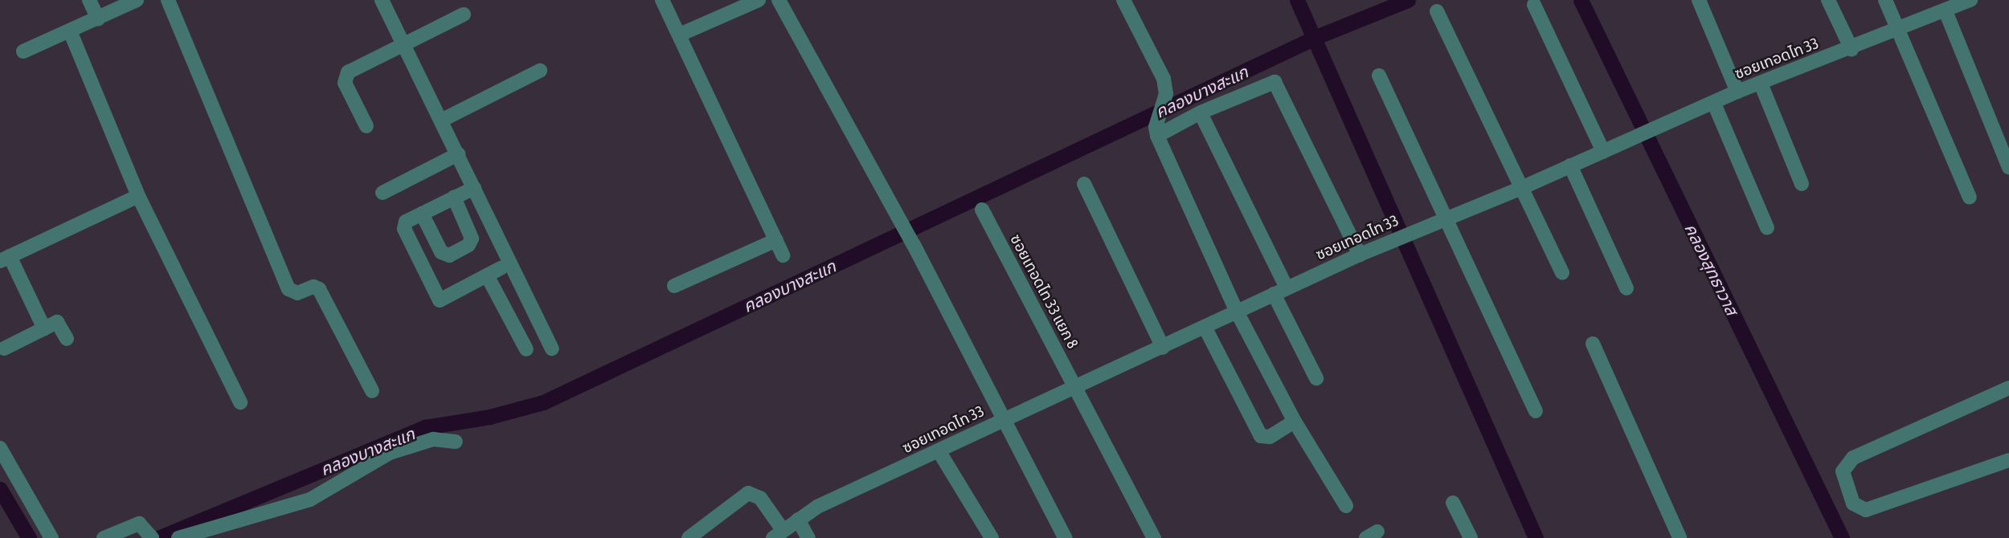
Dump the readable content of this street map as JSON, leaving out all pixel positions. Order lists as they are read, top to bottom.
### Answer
{
  "streets": {
    "street": ["ซอยเทอดไท 33", "ซอยเทอดไท 33 แยก 8"]
  },
  "crossings": [
    ["ซอยเทอดไท 33", "ซอยเทอดไท 33 แยก 8"]
  ],
  "water": ["คลองบางสะแก", "คลองสุทธาวาส"]
}
